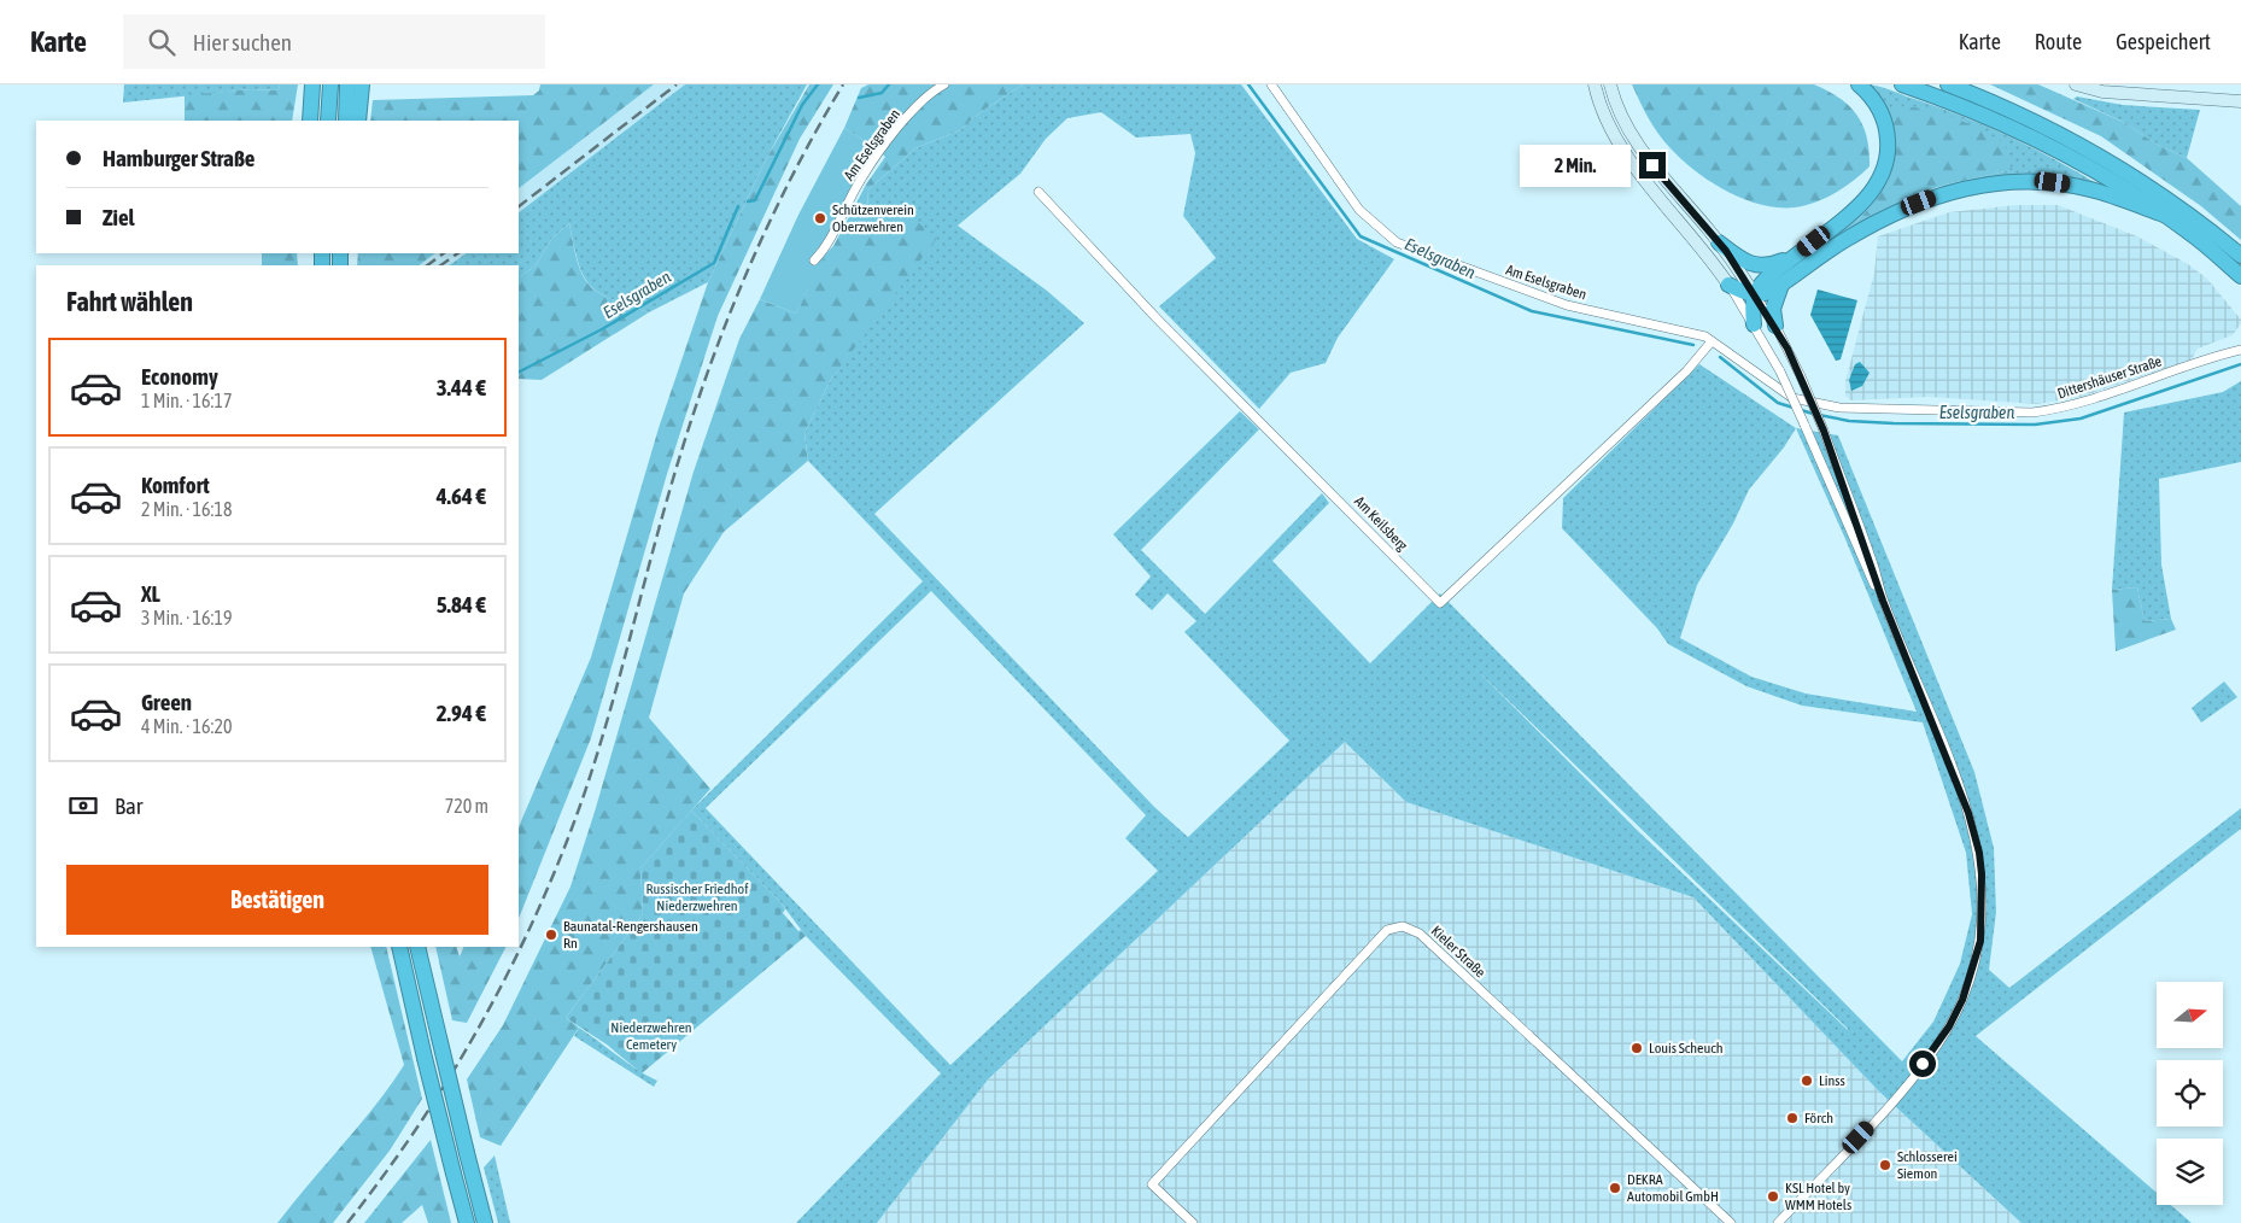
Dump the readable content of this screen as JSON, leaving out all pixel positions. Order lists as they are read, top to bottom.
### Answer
{
  "streets": {
    "street": [
      "Am Eselsgraben",
      "Dittershäuser Straße",
      "Am Keilsberg",
      "Kieler Straße"
    ]
  },
  "crossings": [
    ["Am Eselsgraben", "Dittershäuser Straße"],
    ["Am Eselsgraben", "Am Keilsberg"],
    ["Dittershäuser Straße", "Am Keilsberg"]
  ],
  "water": ["Eselsgraben"],
  "parks": ["Russischer Friedhof Niederzwehren", "Niederzwehren Cemetery"],
  "places": [
    "Schützenverein Oberzwehren",
    "Baunatal-Rengershausen Rn",
    "Louis Scheuch",
    "Linss",
    "Förch",
    "Schlosserei Siemon",
    "DEKRA Automobil GmbH",
    "KSL Hotel by WMM Hotels"
  ],
  "north": "right",
  "page": {
    "header": "Karte",
    "search": "Hier suchen",
    "nav": ["Karte", "Route", "Gespeichert"],
    "banner": ["Hamburger Straße", "Ziel"],
    "bubble": "2 Min.",
    "heading": "Fahrt wählen",
    "list": [
      {
        "name": "Economy",
        "note": "1 Min. · 16:17",
        "value": "3.44 €"
      },
      {
        "name": "Komfort",
        "note": "2 Min. · 16:18",
        "value": "4.64 €"
      },
      {
        "name": "XL",
        "note": "3 Min. · 16:19",
        "value": "5.84 €"
      },
      {
        "name": "Green",
        "note": "4 Min. · 16:20",
        "value": "2.94 €"
      }
    ],
    "pay": ["Bar", "720 m"],
    "buttons": "Bestätigen"
  }
}
